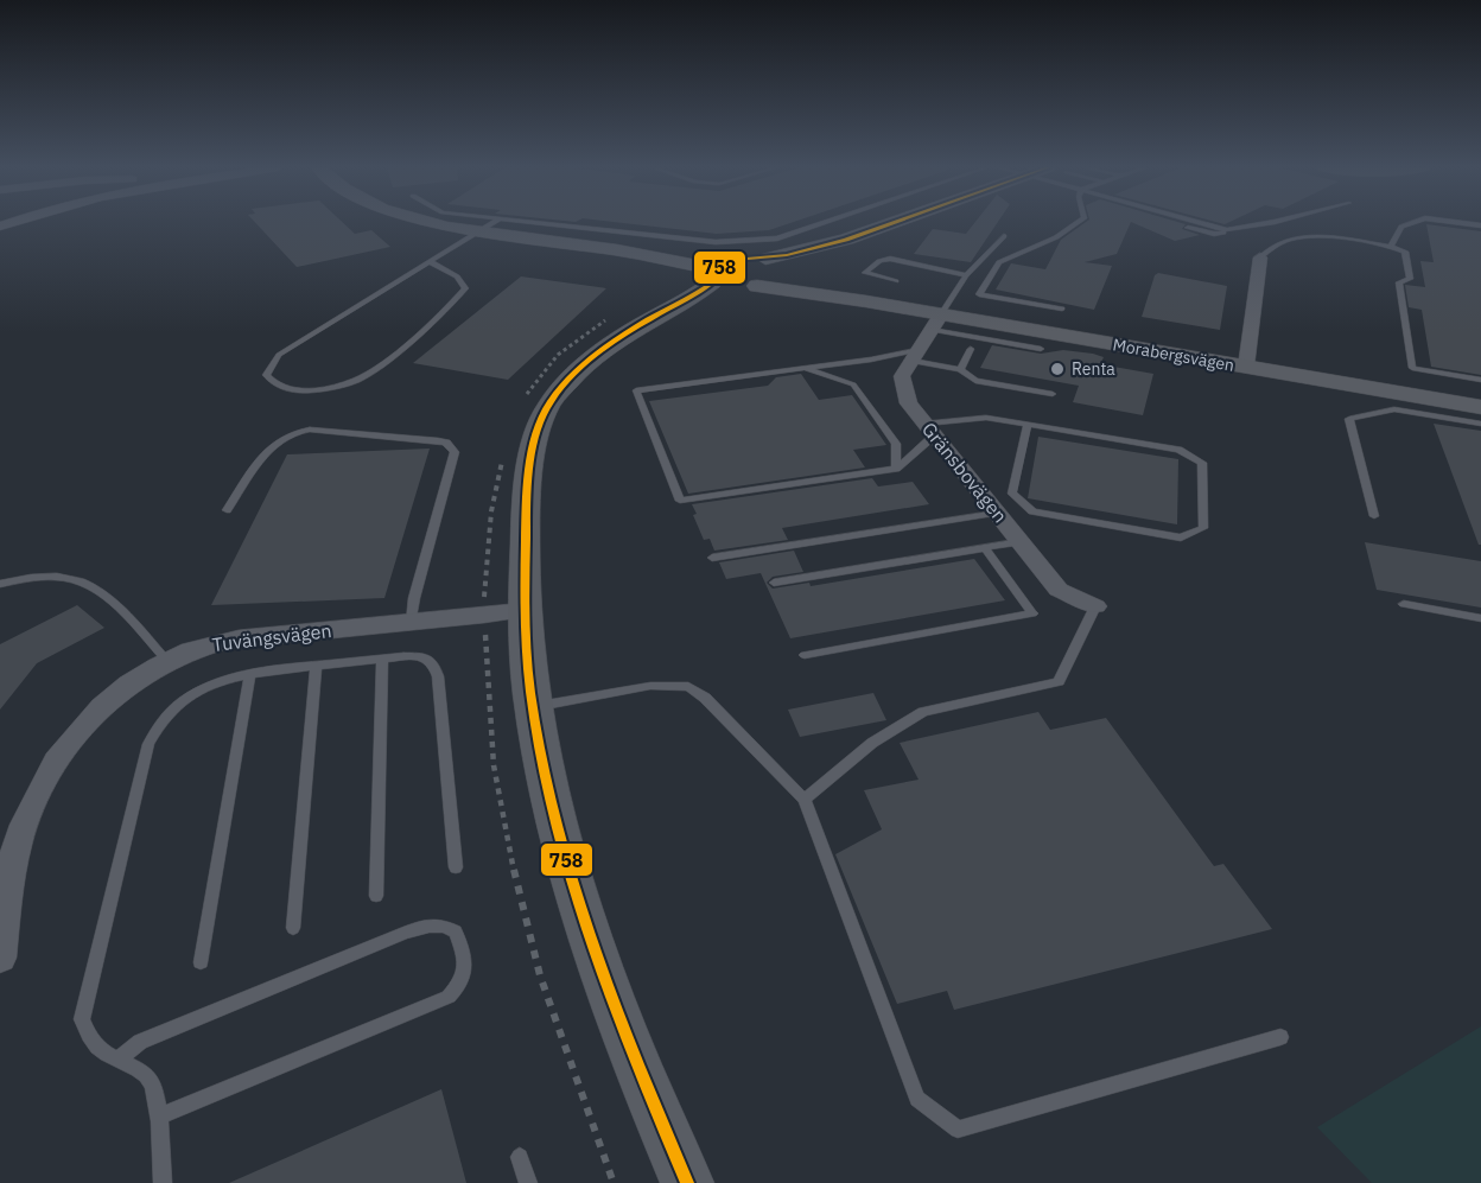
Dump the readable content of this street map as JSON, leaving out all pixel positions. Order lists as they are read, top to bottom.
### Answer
{
  "streets": {
    "street": ["Morabergsvägen", "Gränsbovägen", "Tuvängsvägen"]
  },
  "crossings": [
    ["Morabergsvägen", "Gränsbovägen"]
  ],
  "places": ["Renta"],
  "lines": ["transit line 758"]
}
